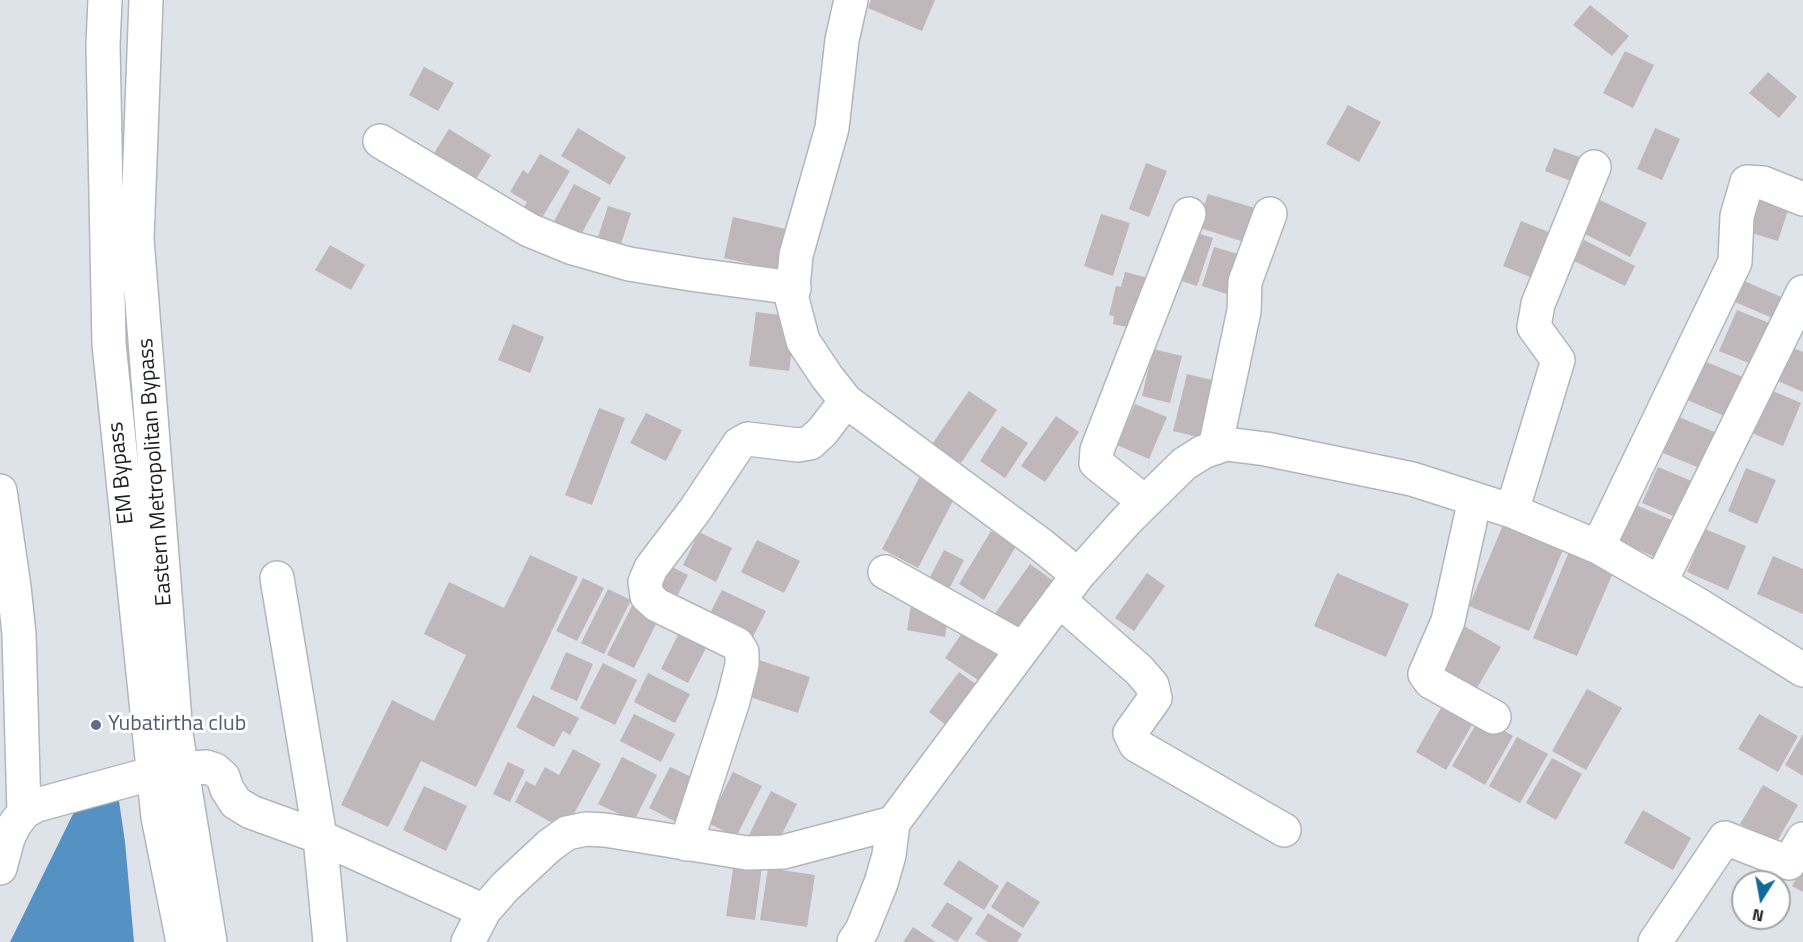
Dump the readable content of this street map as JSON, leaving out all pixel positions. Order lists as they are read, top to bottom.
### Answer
{
  "streets": {
    "street": ["Eastern Metropolitan Bypass", "EM Bypass"]
  },
  "crossings": [
    ["Eastern Metropolitan Bypass", "EM Bypass"]
  ],
  "places": ["Yubatirtha club"],
  "north": "bottom"
}
